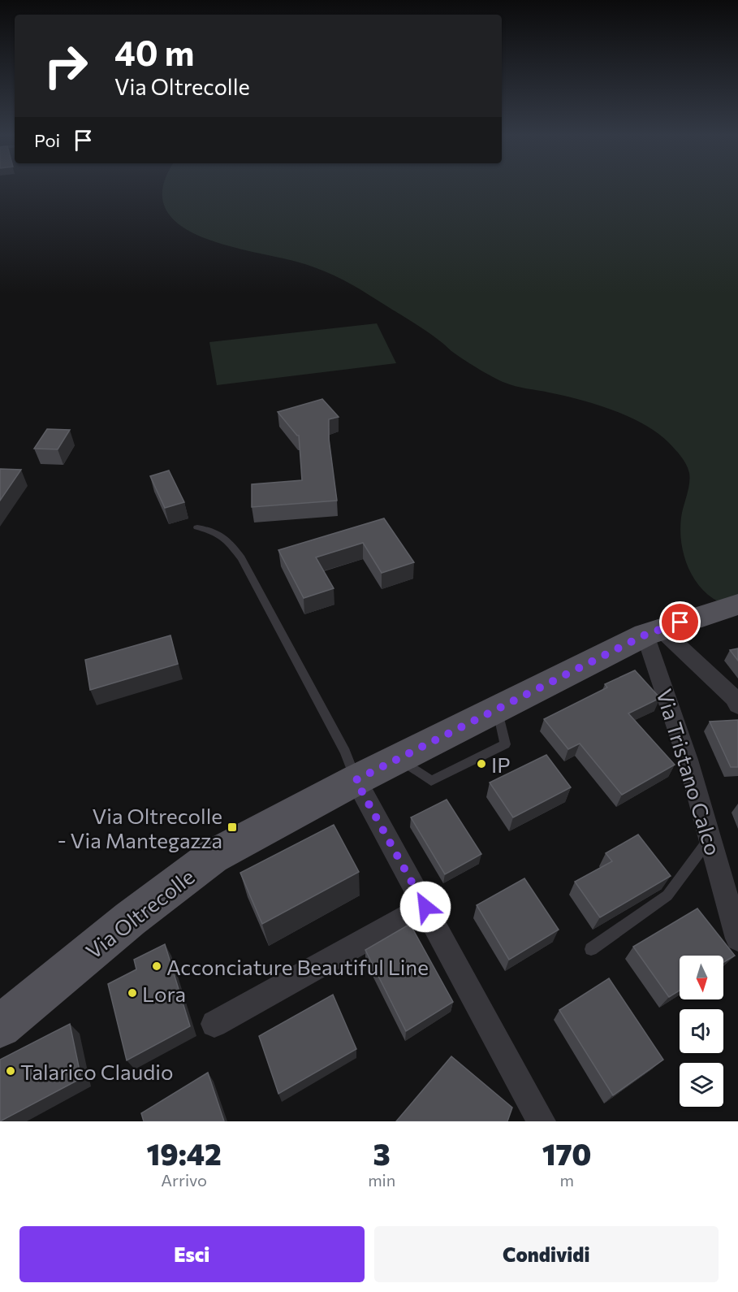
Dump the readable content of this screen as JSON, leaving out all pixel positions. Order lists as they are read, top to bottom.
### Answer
{
  "streets": {
    "main road": ["Via Oltrecolle"],
    "street": ["Via Tristano Calco"]
  },
  "crossings": [
    ["Via Tristano Calco", "Via Oltrecolle"]
  ],
  "places": {
    "other": [
      "IP",
      "Acconciature Beautiful Line",
      "Lora",
      "Talarico Claudio"
    ],
    "transit": ["Via Oltrecolle - Via Mantegazza"]
  },
  "north": "bottom",
  "page": {
    "turn": ["40 m", "Via Oltrecolle"],
    "then": "Poi",
    "eta": [
      "19:42",
      "Arrivo",
      "3",
      "min",
      "170",
      "m"
    ],
    "buttons": ["Esci", "Condividi"]
  }
}
